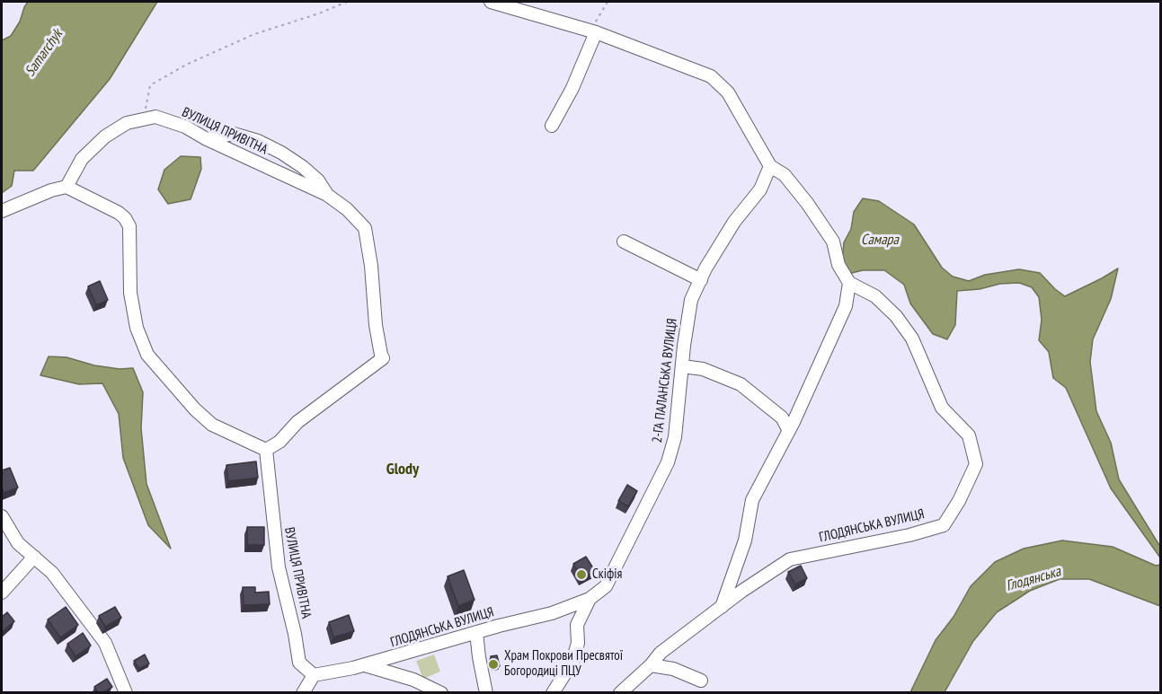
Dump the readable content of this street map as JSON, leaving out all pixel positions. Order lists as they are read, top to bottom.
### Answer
{
  "streets": {
    "street": ["ВУЛИЦЯ ПРИВІТНА", "2-ГА ПАЛАНСЬКА ВУЛИЦЯ", "ГЛОДЯНСЬКА ВУЛИЦЯ"]
  },
  "crossings": [
    ["ВУЛИЦЯ ПРИВІТНА", "ГЛОДЯНСЬКА ВУЛИЦЯ"],
    ["2-ГА ПАЛАНСЬКА ВУЛИЦЯ", "ГЛОДЯНСЬКА ВУЛИЦЯ"]
  ],
  "districts": ["Glody"],
  "water": ["Samarchyk", "Самара", "Глодянська"],
  "places": ["Скіфія", "Храм Покрови Пресвятої Богородиці ПЦУ"]
}
